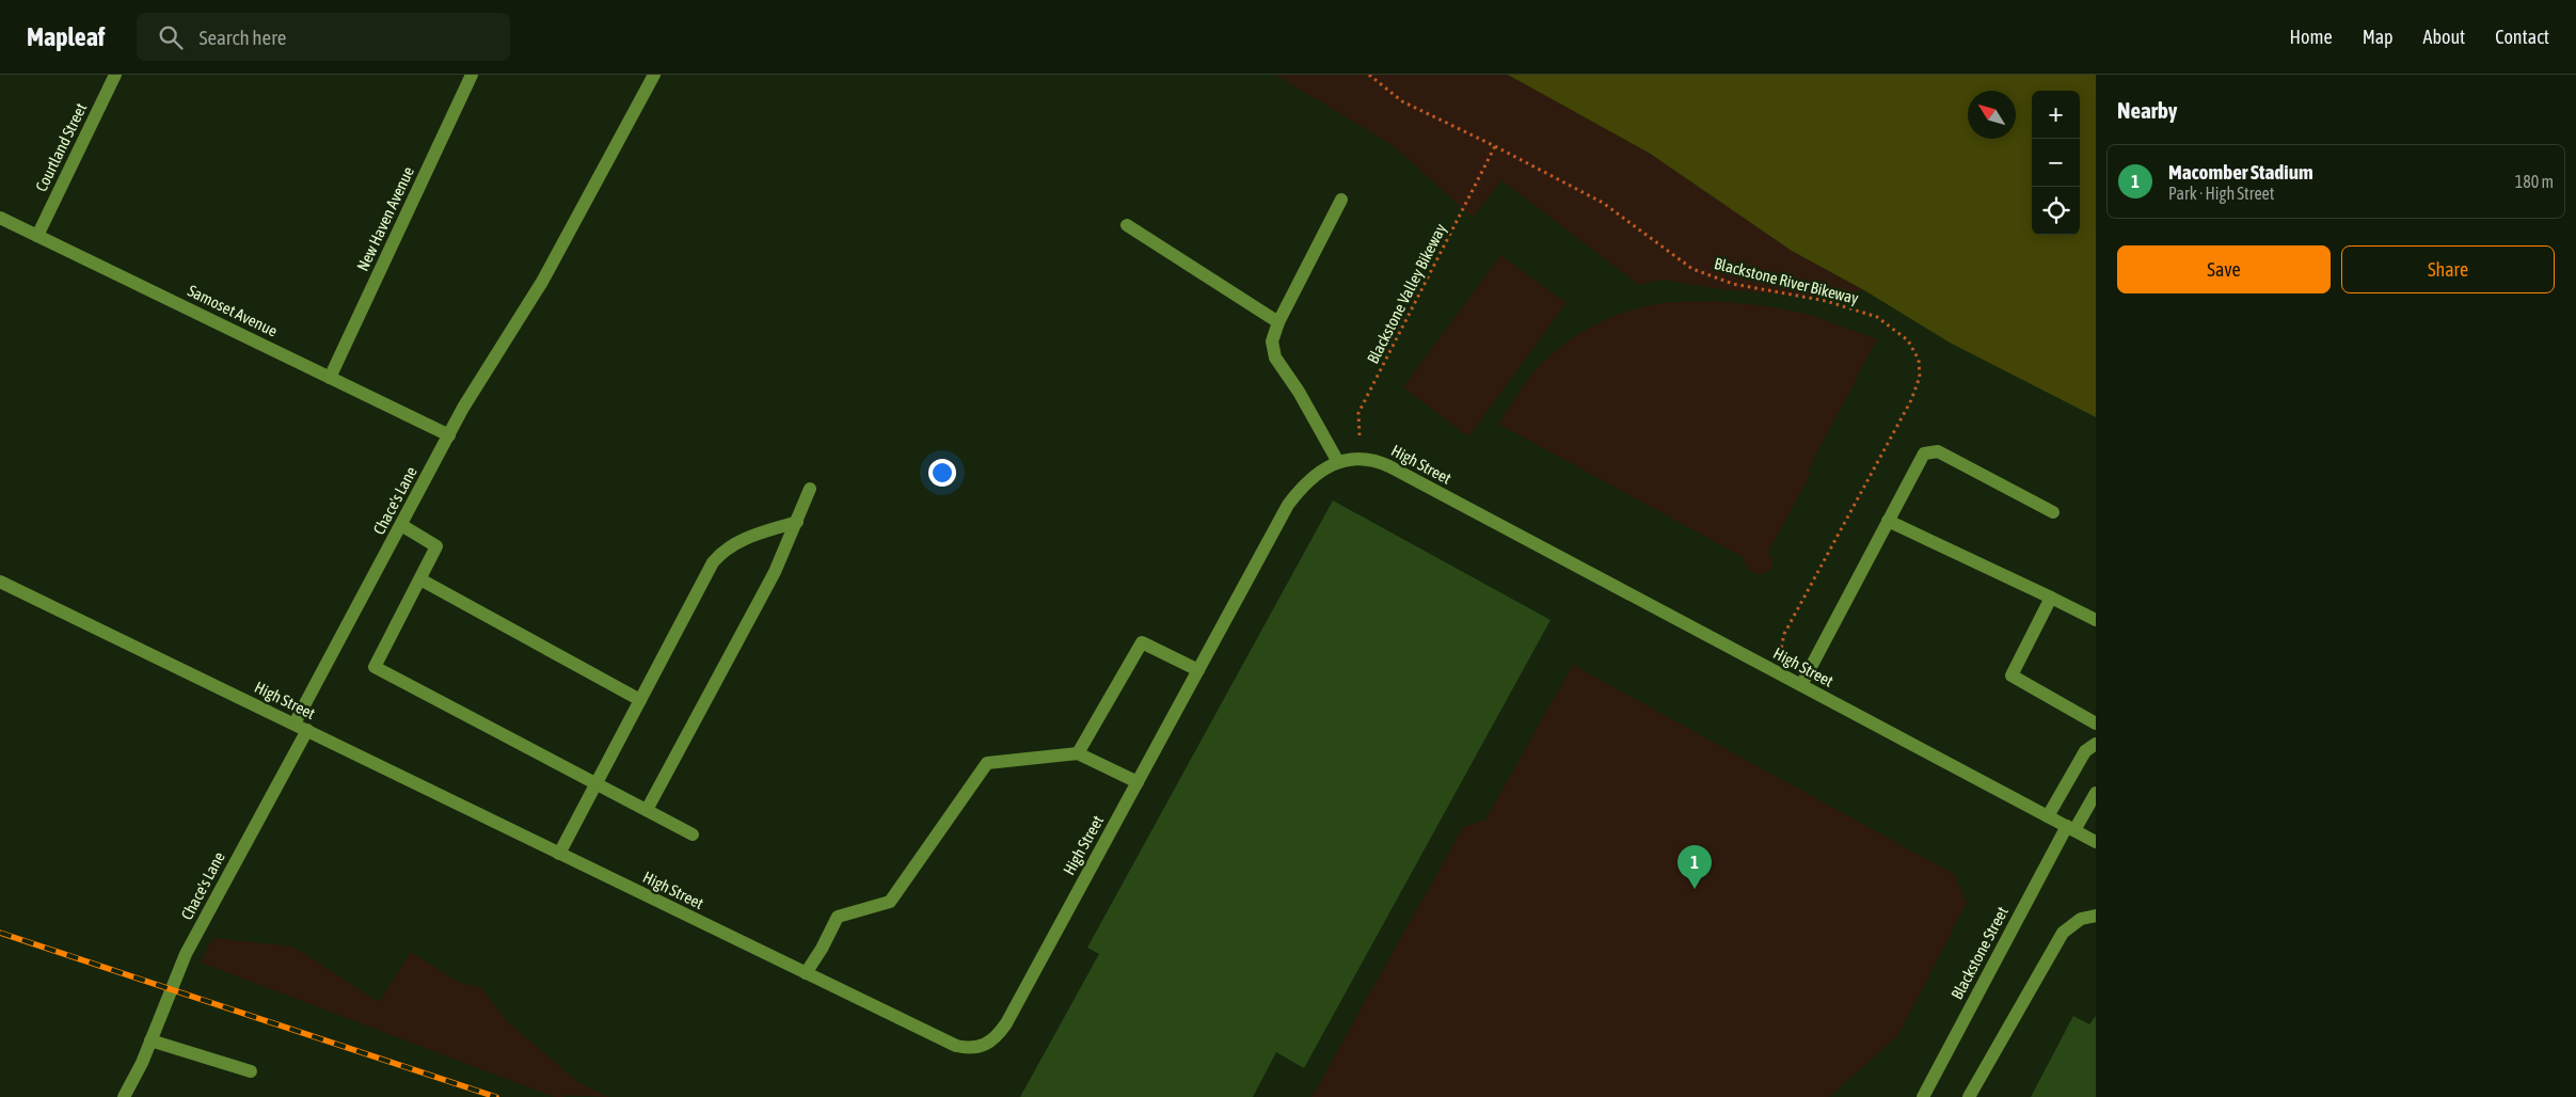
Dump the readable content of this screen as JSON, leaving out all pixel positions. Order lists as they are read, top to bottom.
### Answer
{
  "streets": {
    "street": [
      "Courtland Street",
      "New Haven Avenue",
      "Samoset Avenue",
      "High Street",
      "Chace's Lane",
      "Blackstone Street"
    ],
    "path": ["Blackstone River Bikeway", "Blackstone Valley Bikeway"]
  },
  "crossings": [
    ["Courtland Street", "Samoset Avenue"],
    ["New Haven Avenue", "Samoset Avenue"],
    ["Blackstone River Bikeway", "Blackstone Valley Bikeway"],
    ["Blackstone River Bikeway", "High Street"],
    ["Blackstone Valley Bikeway", "High Street"],
    ["Samoset Avenue", "Chace's Lane"],
    ["High Street", "Chace's Lane"],
    ["High Street", "Blackstone Street"]
  ],
  "north": "top left",
  "page": {
    "header": "Mapleaf",
    "search": "Search here",
    "nav": [
      "Home",
      "Map",
      "About",
      "Contact"
    ],
    "heading": "Nearby",
    "map_buttons": ["+", "−"],
    "list": [
      {
        "mark": "1",
        "name": "Macomber Stadium",
        "note": "Park · High Street",
        "value": "180 m"
      }
    ],
    "buttons": ["Save", "Share"],
    "pins": "1"
  }
}
